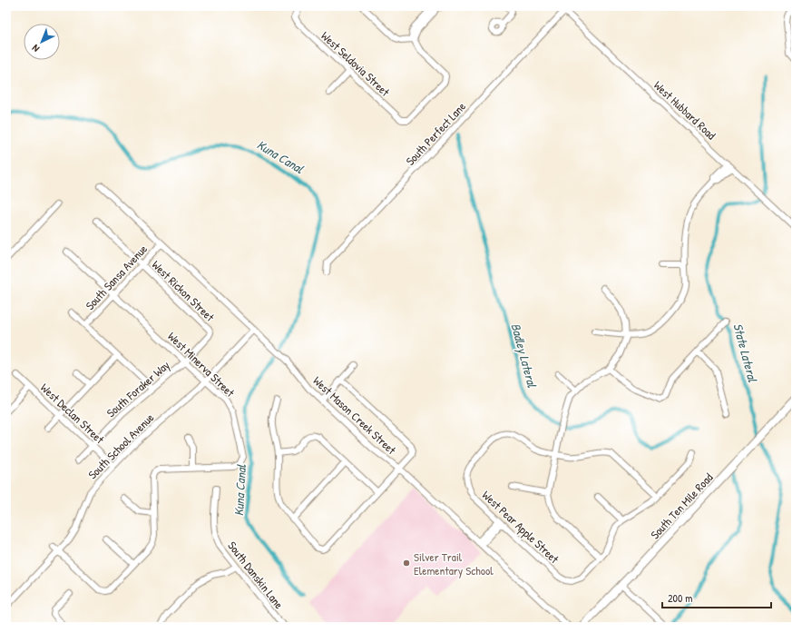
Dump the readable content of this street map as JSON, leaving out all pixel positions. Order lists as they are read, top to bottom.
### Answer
{
  "streets": {
    "main road": ["South Ten Mile Road"],
    "street": [
      "West Seldovia Street",
      "West Hubbard Road",
      "South Perfect Lane",
      "South Sansa Avenue",
      "West Rickon Street",
      "West Minerva Street",
      "South Foraker Way",
      "West Declan Street",
      "West Mason Creek Street",
      "South School Avenue",
      "West Pear Apple Street",
      "South Danskin Lane"
    ]
  },
  "crossings": [
    ["West Hubbard Road", "South Perfect Lane"],
    ["South Sansa Avenue", "West Rickon Street"],
    ["South Sansa Avenue", "West Minerva Street"],
    ["South Sansa Avenue", "West Mason Creek Street"],
    ["West Rickon Street", "South Foraker Way"],
    ["West Minerva Street", "South Foraker Way"],
    ["West Minerva Street", "South School Avenue"],
    ["South Foraker Way", "West Declan Street"],
    ["West Declan Street", "South School Avenue"],
    ["West Mason Creek Street", "South School Avenue"]
  ],
  "water": ["Kuna Canal", "State Lateral", "Badley Lateral"],
  "places": ["Silver Trail Elementary School"],
  "scale_bar": "200 m",
  "north": "bottom left"
}
